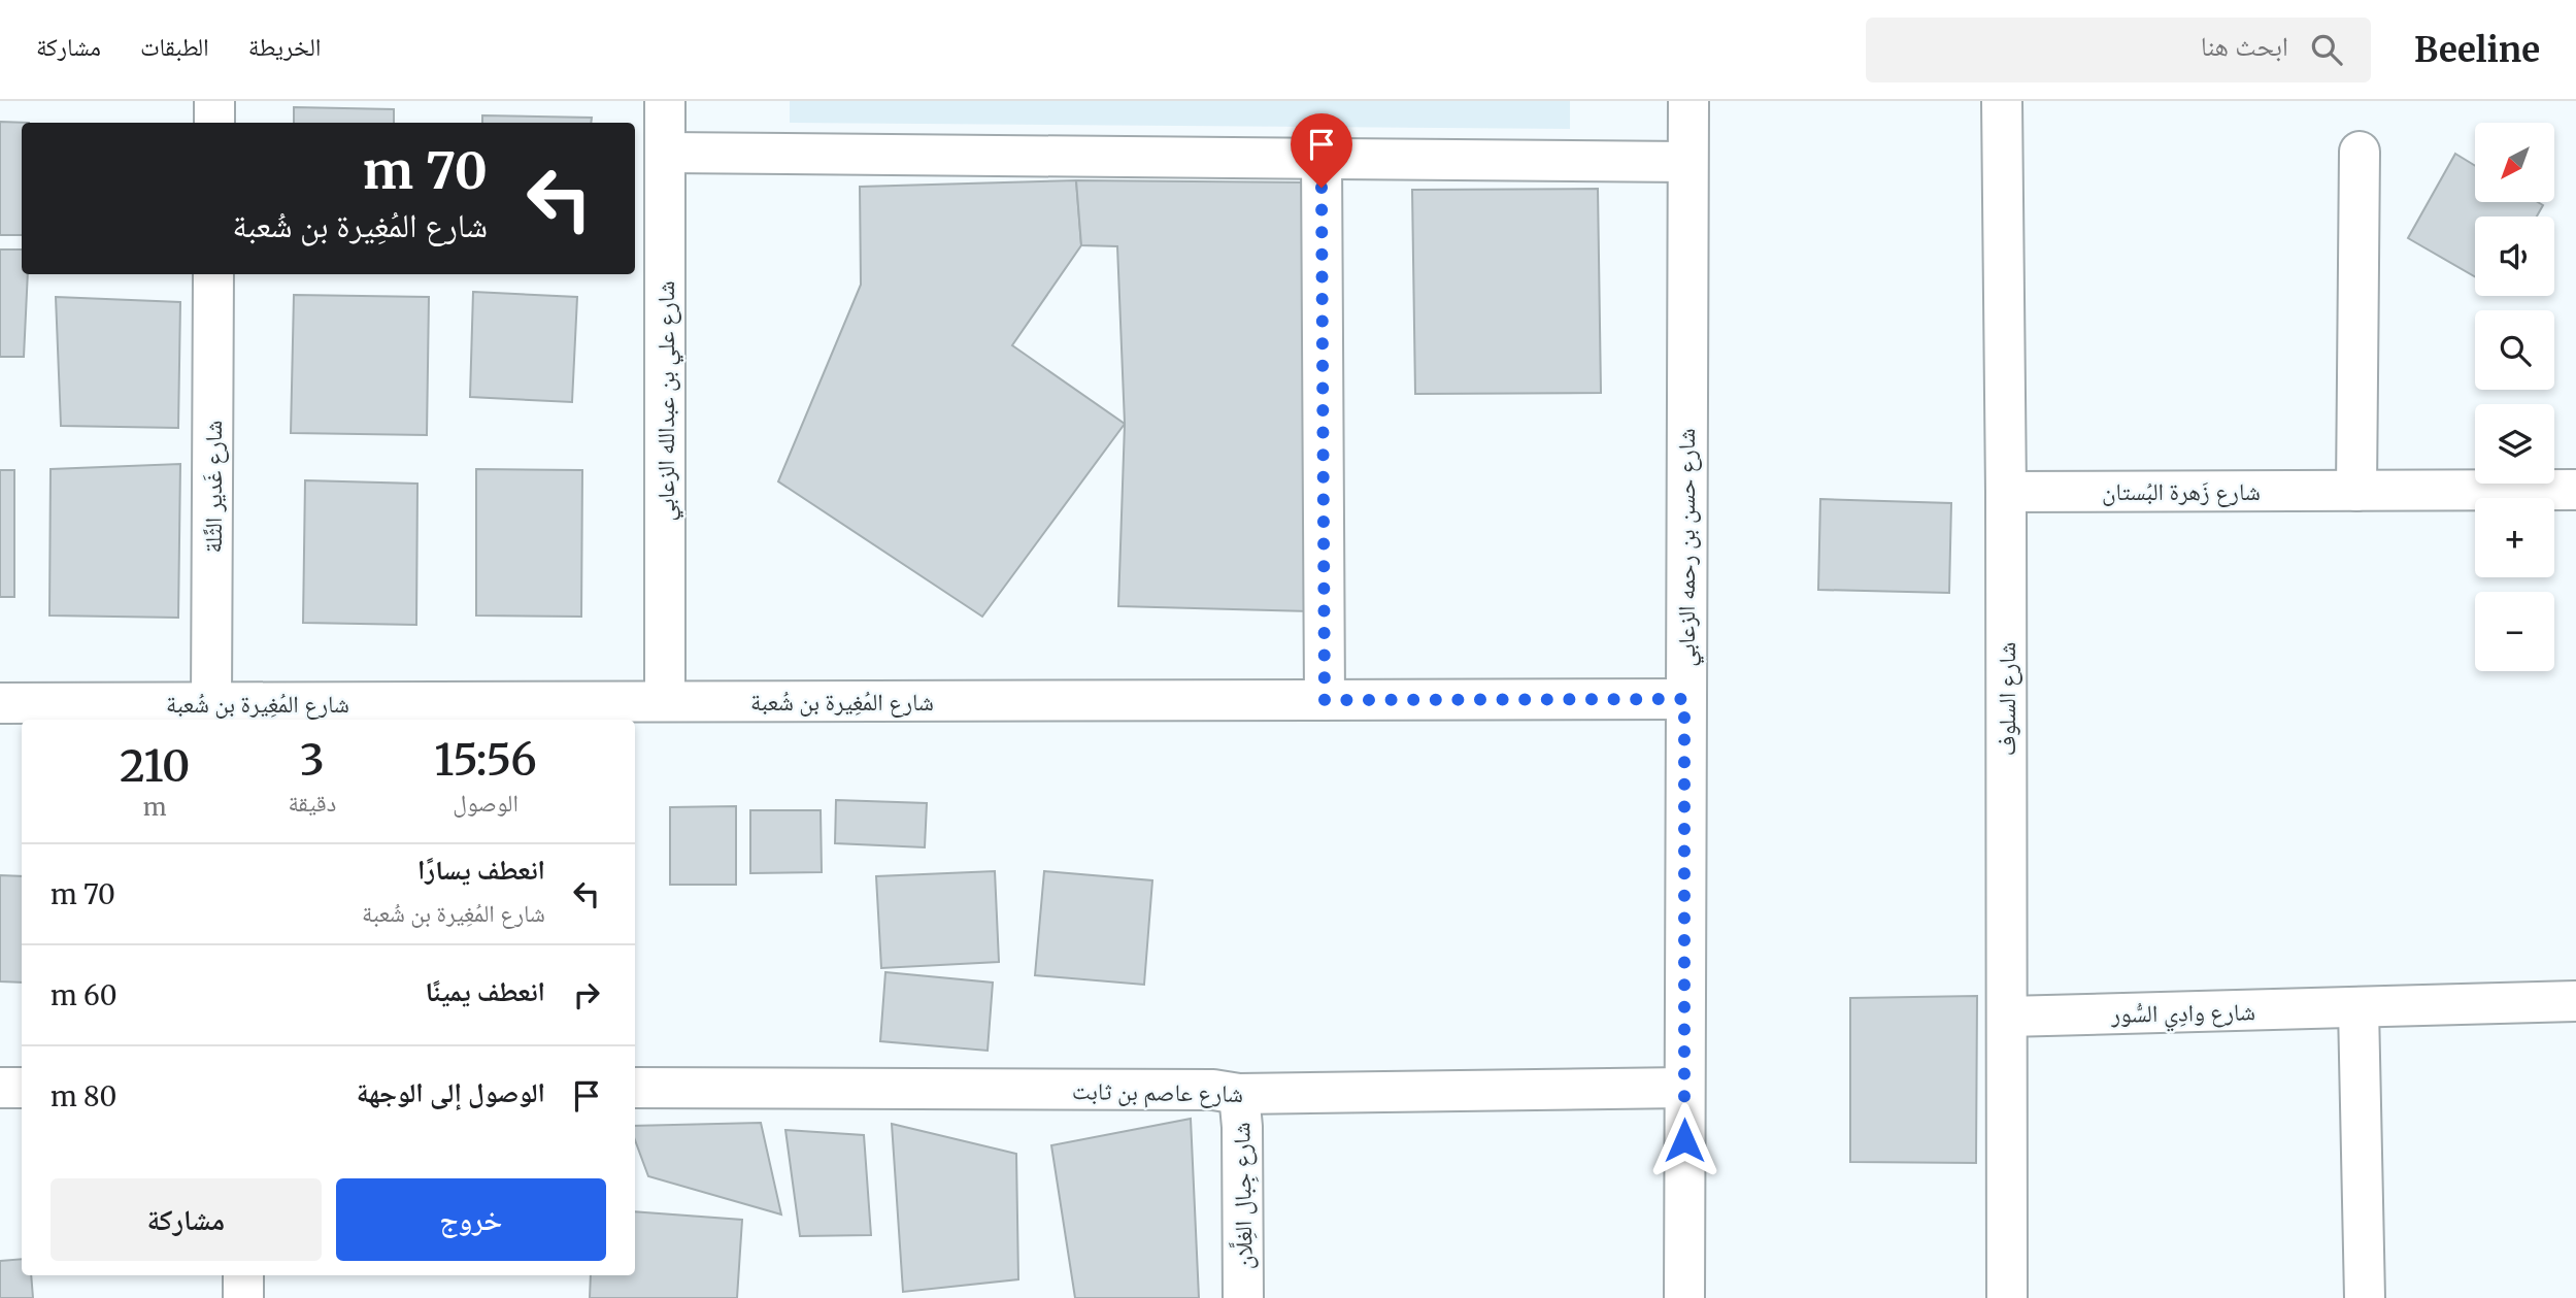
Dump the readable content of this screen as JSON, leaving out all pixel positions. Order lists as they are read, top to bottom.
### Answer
{
  "streets": {
    "street": [
      "شارع علي بن عبدالله الزعابي",
      "شارع غَدير الثَّلة",
      "شارع زَهرة البُستان",
      "شارع حسن بن رحمه الزعابي",
      "شارع السلوف",
      "شارع المُغِيرة بن شُعبة",
      "شارع وادِي السُّور",
      "شارع عاصم بن ثابت",
      "شارع جِبال الغِلَّان"
    ]
  },
  "crossings": [
    ["شارع علي بن عبدالله الزعابي", "شارع المُغِيرة بن شُعبة"],
    ["شارع غَدير الثَّلة", "شارع المُغِيرة بن شُعبة"],
    ["شارع زَهرة البُستان", "شارع السلوف"],
    ["شارع حسن بن رحمه الزعابي", "شارع المُغِيرة بن شُعبة"],
    ["شارع حسن بن رحمه الزعابي", "شارع عاصم بن ثابت"],
    ["شارع السلوف", "شارع وادِي السُّور"],
    ["شارع عاصم بن ثابت", "شارع جِبال الغِلَّان"]
  ],
  "north": "bottom left",
  "page": {
    "header": "Beeline",
    "search": "ابحث هنا",
    "nav": ["الخريطة", "الطبقات", "مشاركة"],
    "map_buttons": ["+", "−"],
    "turn": ["70 m", "شارع المُغِيرة بن شُعبة"],
    "eta": [
      "15:56",
      "الوصول",
      "3",
      "دقيقة",
      "210",
      "m"
    ],
    "list": [
      {
        "name": "انعطف يسارًا",
        "note": "شارع المُغِيرة بن شُعبة",
        "value": "70 m"
      },
      {
        "name": "انعطف يمينًا",
        "value": "60 m"
      },
      {
        "name": "الوصول إلى الوجهة",
        "value": "80 m"
      }
    ],
    "buttons": ["خروج", "مشاركة"]
  }
}
